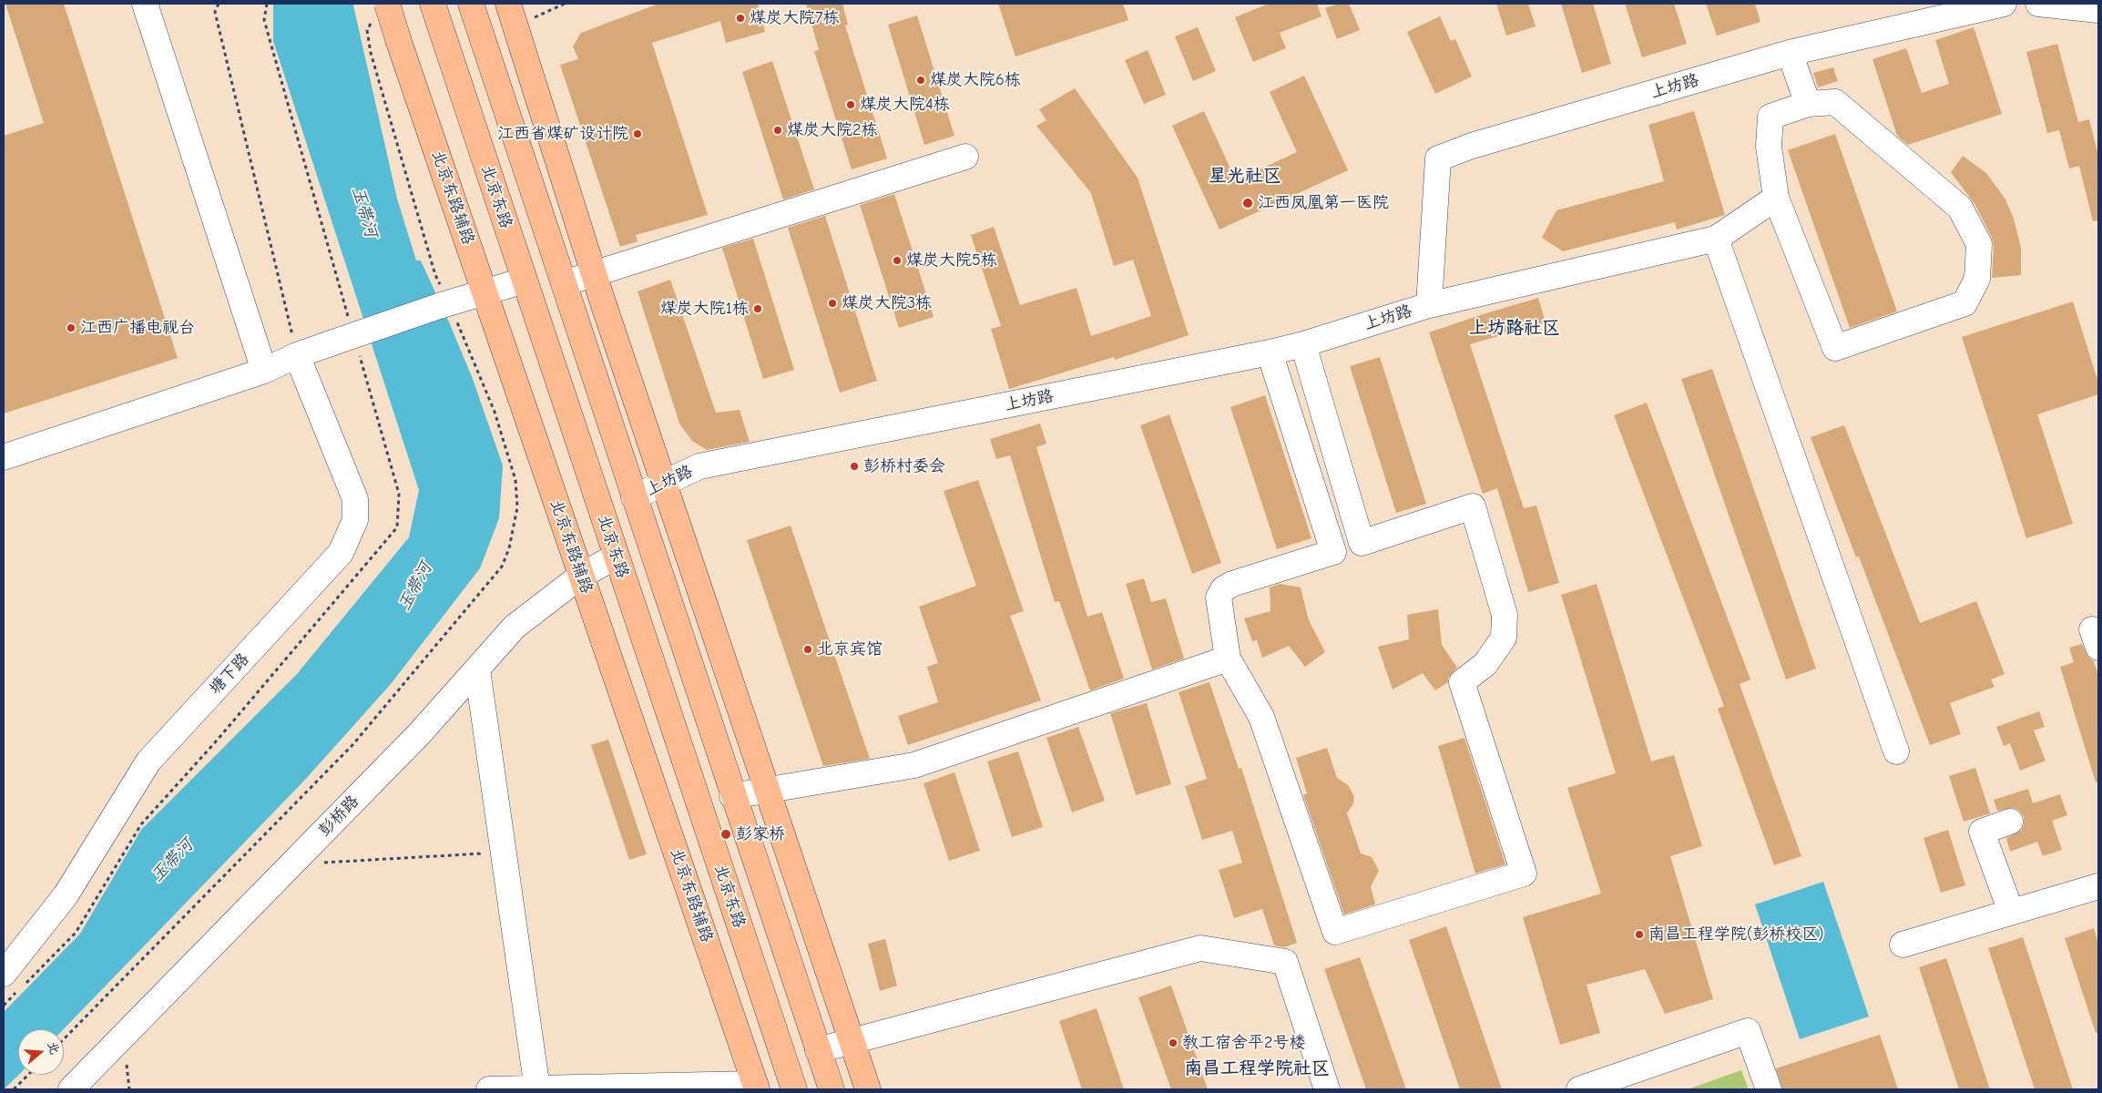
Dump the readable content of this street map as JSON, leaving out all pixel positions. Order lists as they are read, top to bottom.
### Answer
{
  "streets": {
    "main road": ["北京东路", "北京东路辅路"],
    "street": ["上坊路", "塘下路", "彭桥路"]
  },
  "crossings": [
    ["北京东路", "彭桥路"],
    ["北京东路辅路", "彭桥路"]
  ],
  "districts": ["星光社区", "上坊路社区", "南昌工程学院社区"],
  "water": ["玉带河"],
  "places": [
    "煤炭大院7栋",
    "煤炭大院6栋",
    "煤炭大院4栋",
    "煤炭大院2栋",
    "江西省煤矿设计院",
    "江西凤凰第一医院",
    "煤炭大院5栋",
    "煤炭大院3栋",
    "煤炭大院1栋",
    "江西广播电视台",
    "彭桥村委会",
    "北京宾馆",
    "彭家桥",
    "南昌工程学院(彭桥校区)",
    "教工宿舍平2号楼"
  ],
  "north": "right"
}
